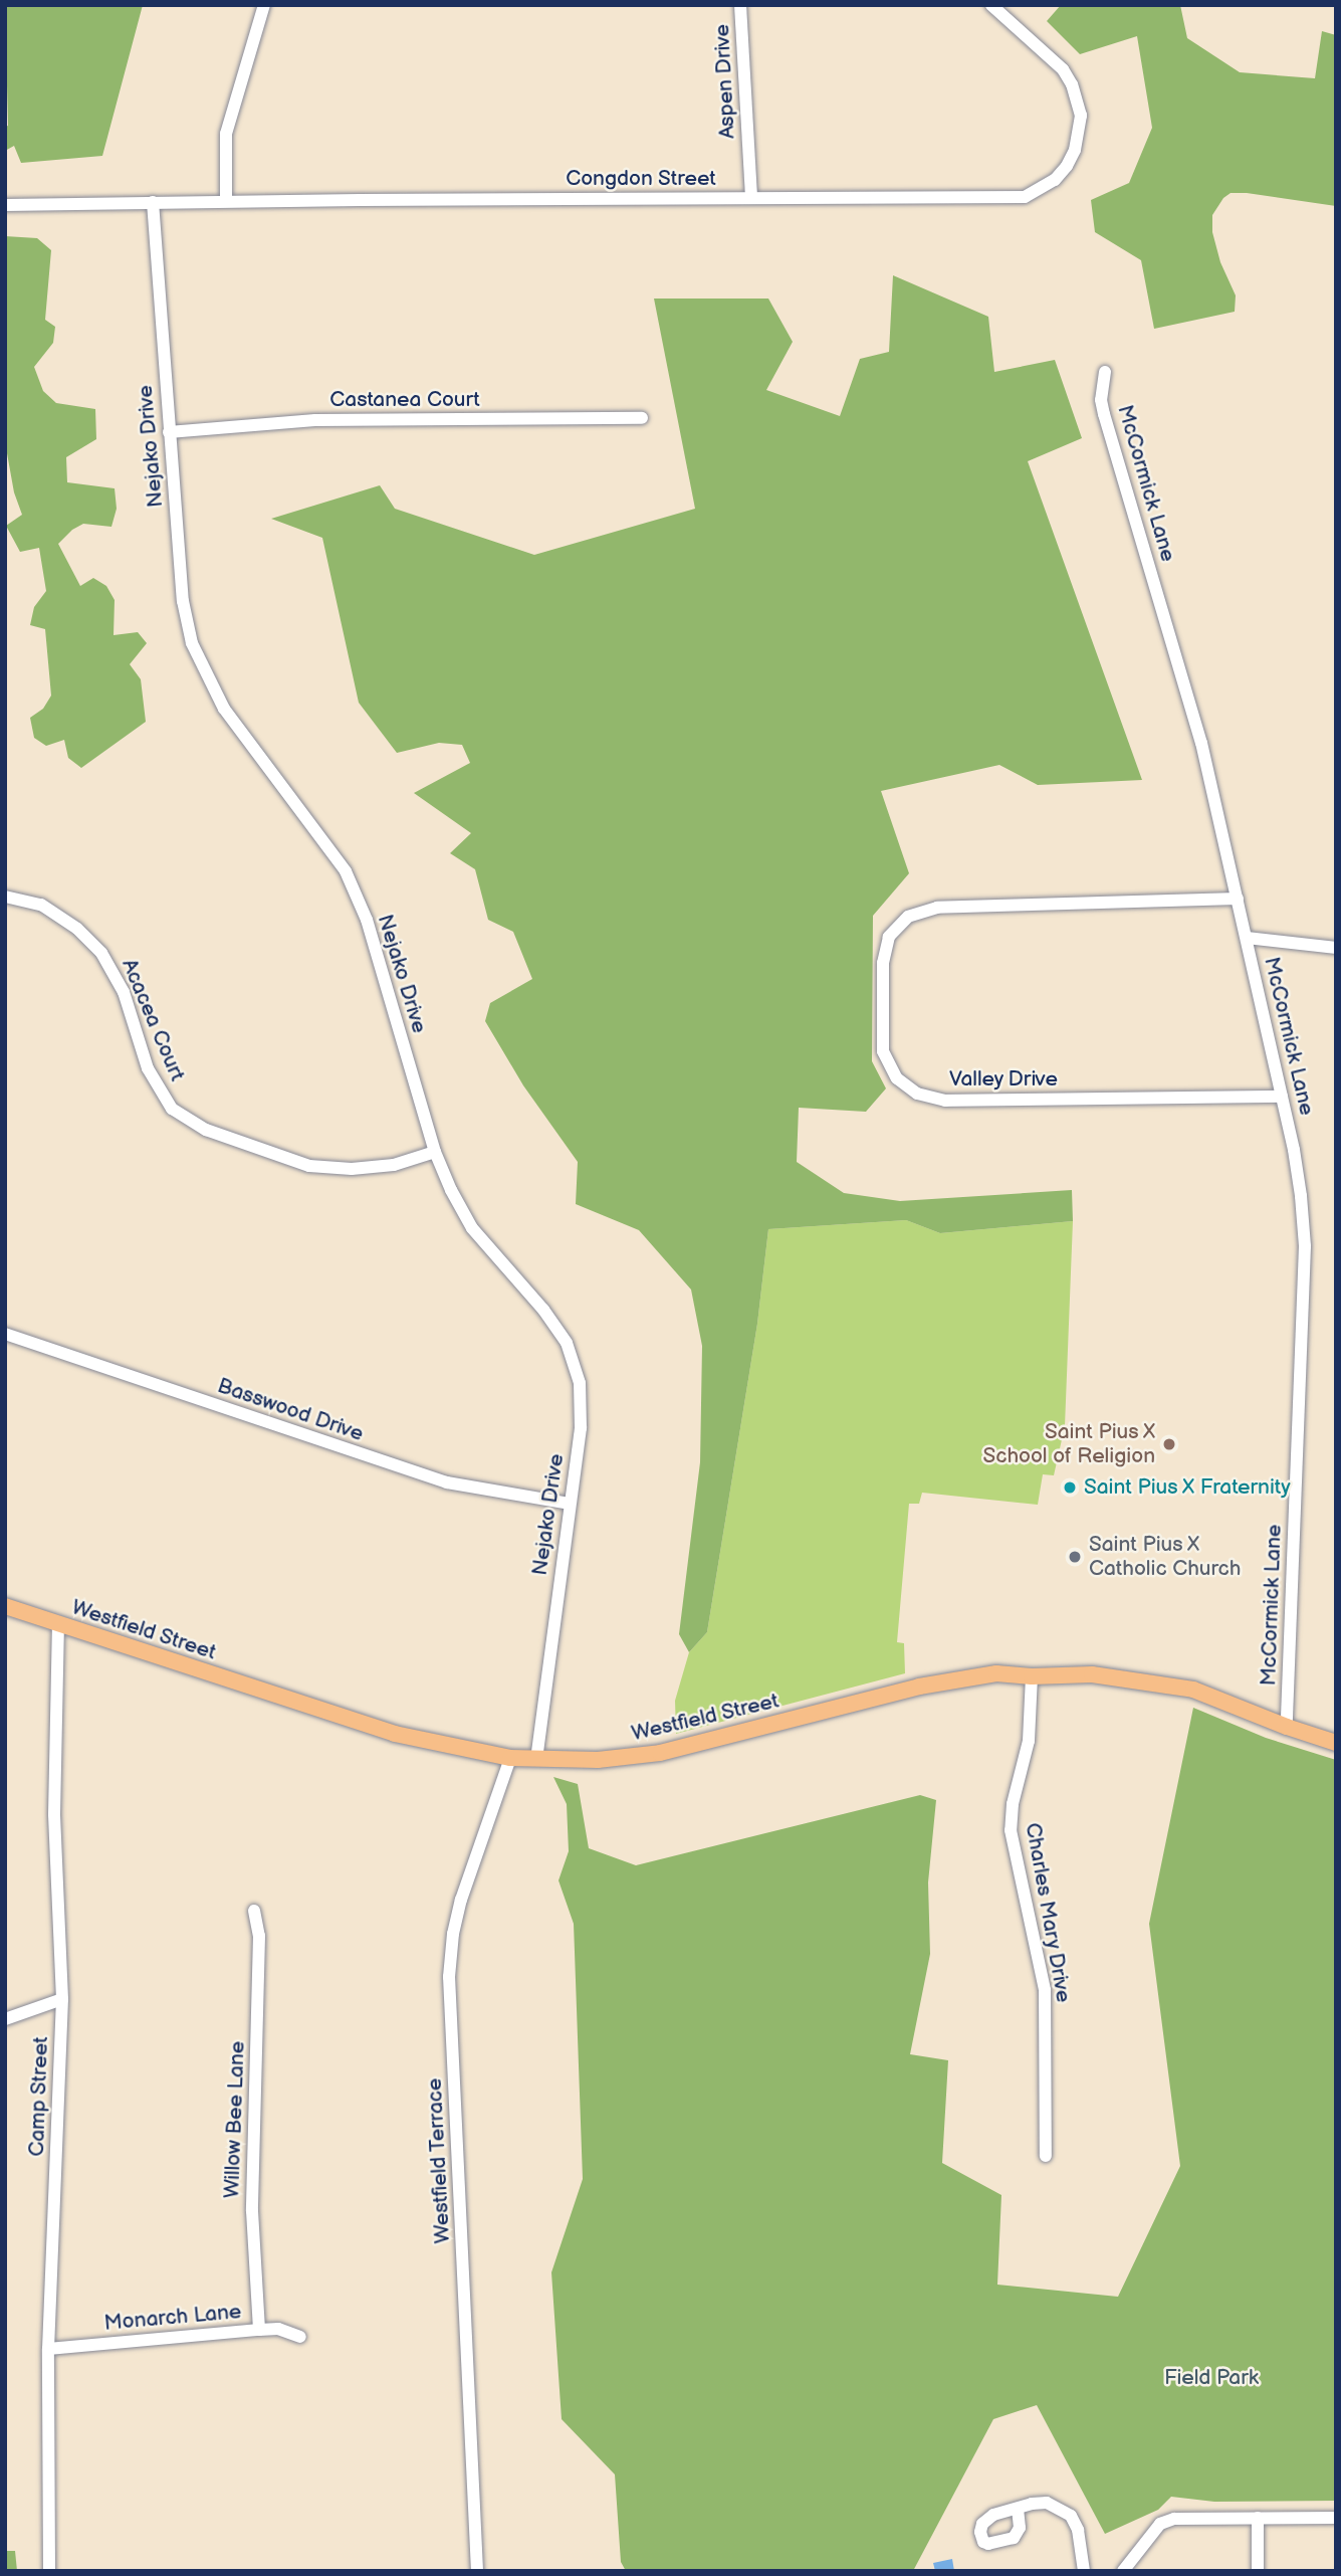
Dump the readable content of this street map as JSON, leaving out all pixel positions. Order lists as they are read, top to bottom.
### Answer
{
  "streets": {
    "main road": ["Westfield Street"],
    "street": [
      "Aspen Drive",
      "Congdon Street",
      "Castanea Court",
      "Nejako Drive",
      "McCormick Lane",
      "Acacea Court",
      "Valley Drive",
      "Basswood Drive",
      "Charles Mary Drive",
      "Camp Street",
      "Willow Bee Lane",
      "Westfield Terrace",
      "Monarch Lane"
    ]
  },
  "crossings": [
    ["Aspen Drive", "Congdon Street"],
    ["Congdon Street", "Nejako Drive"],
    ["Castanea Court", "Nejako Drive"],
    ["Nejako Drive", "Acacea Court"],
    ["Nejako Drive", "Basswood Drive"],
    ["Nejako Drive", "Westfield Street"],
    ["McCormick Lane", "Valley Drive"],
    ["McCormick Lane", "Westfield Street"],
    ["Westfield Street", "Charles Mary Drive"],
    ["Westfield Street", "Camp Street"],
    ["Westfield Street", "Westfield Terrace"],
    ["Camp Street", "Monarch Lane"],
    ["Willow Bee Lane", "Monarch Lane"]
  ],
  "parks": ["Field Park"],
  "places": ["Saint Pius X School of Religion", "Saint Pius X Fraternity", "Saint Pius X Catholic Church"]
}
